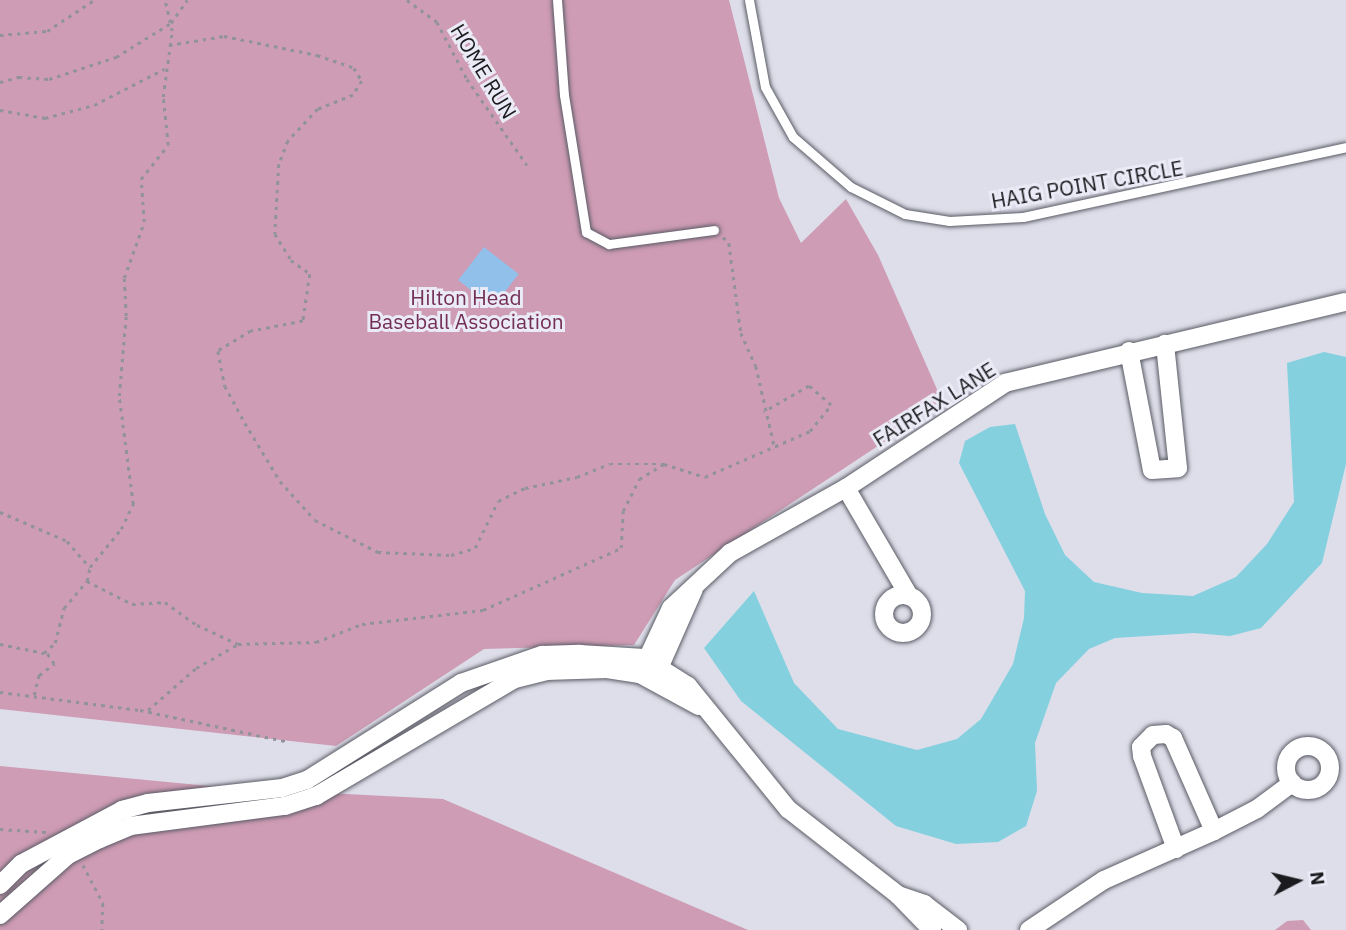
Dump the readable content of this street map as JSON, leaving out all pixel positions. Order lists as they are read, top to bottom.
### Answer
{
  "streets": {
    "street": ["FAIRFAX LANE"],
    "lane": ["HAIG POINT CIRCLE"],
    "path": ["HOME RUN"]
  },
  "parks": ["Hilton Head Baseball Association"],
  "north": "right"
}
